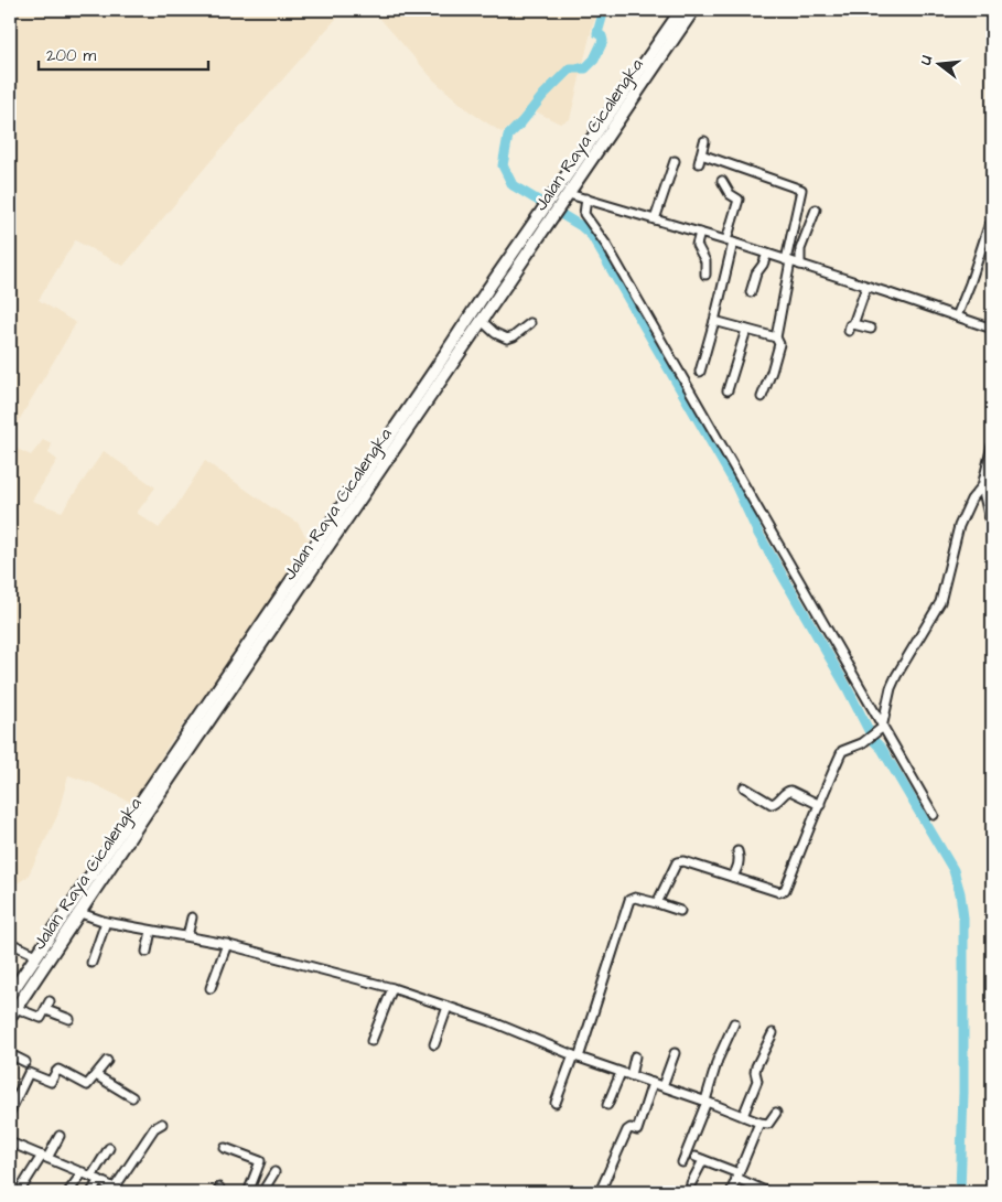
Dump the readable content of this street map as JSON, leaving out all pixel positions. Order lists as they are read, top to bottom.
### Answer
{
  "streets": {
    "highway": ["Jalan Raya Cicalengka"]
  },
  "scale_bar": "200 m",
  "north": "left"
}
